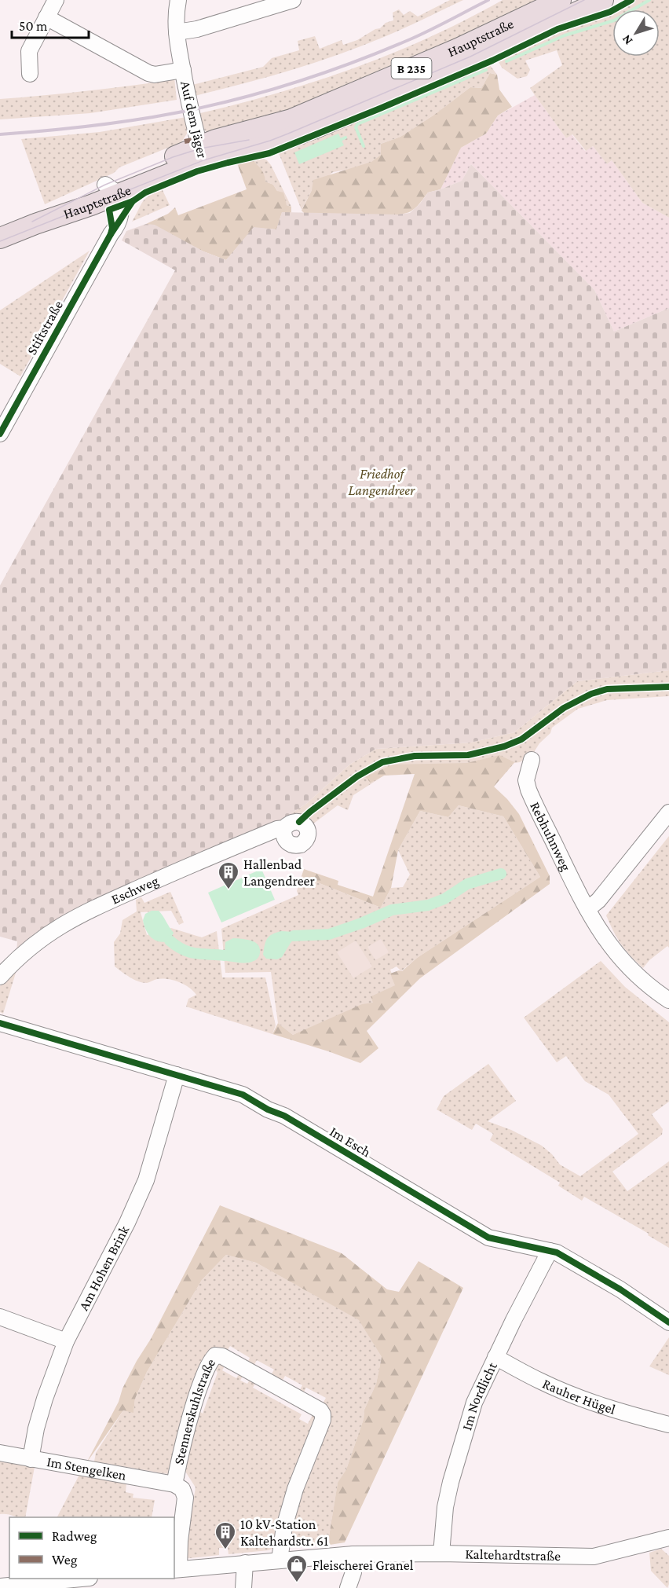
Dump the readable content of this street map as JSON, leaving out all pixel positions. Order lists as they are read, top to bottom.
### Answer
{
  "streets": {
    "main road": ["Hauptstraße", "B 235"],
    "street": [
      "Auf dem Jäger",
      "Stiftstraße",
      "Rebhuhnweg",
      "Eschweg",
      "Im Esch",
      "Am Hohen Brink",
      "Rauher Hügel",
      "Im Nordlicht",
      "Stennerskuhlstraße",
      "Im Stengelken",
      "Kaltehardtstraße"
    ]
  },
  "crossings": [
    ["Hauptstraße", "Auf dem Jäger"],
    ["Hauptstraße", "Stiftstraße"],
    ["Im Esch", "Am Hohen Brink"],
    ["Im Esch", "Im Nordlicht"],
    ["Am Hohen Brink", "Im Stengelken"],
    ["Rauher Hügel", "Im Nordlicht"],
    ["Im Nordlicht", "Kaltehardtstraße"],
    ["Stennerskuhlstraße", "Im Stengelken"],
    ["Stennerskuhlstraße", "Kaltehardtstraße"]
  ],
  "parks": ["Friedhof Langendreer"],
  "places": {
    "building": ["Hallenbad Langendreer", "10 kV-Station Kaltehardstr. 61"],
    "shop": ["Fleischerei Granel"]
  },
  "legend": ["Radweg", "Weg"],
  "scale_bar": "50 m",
  "north": "bottom left"
}
